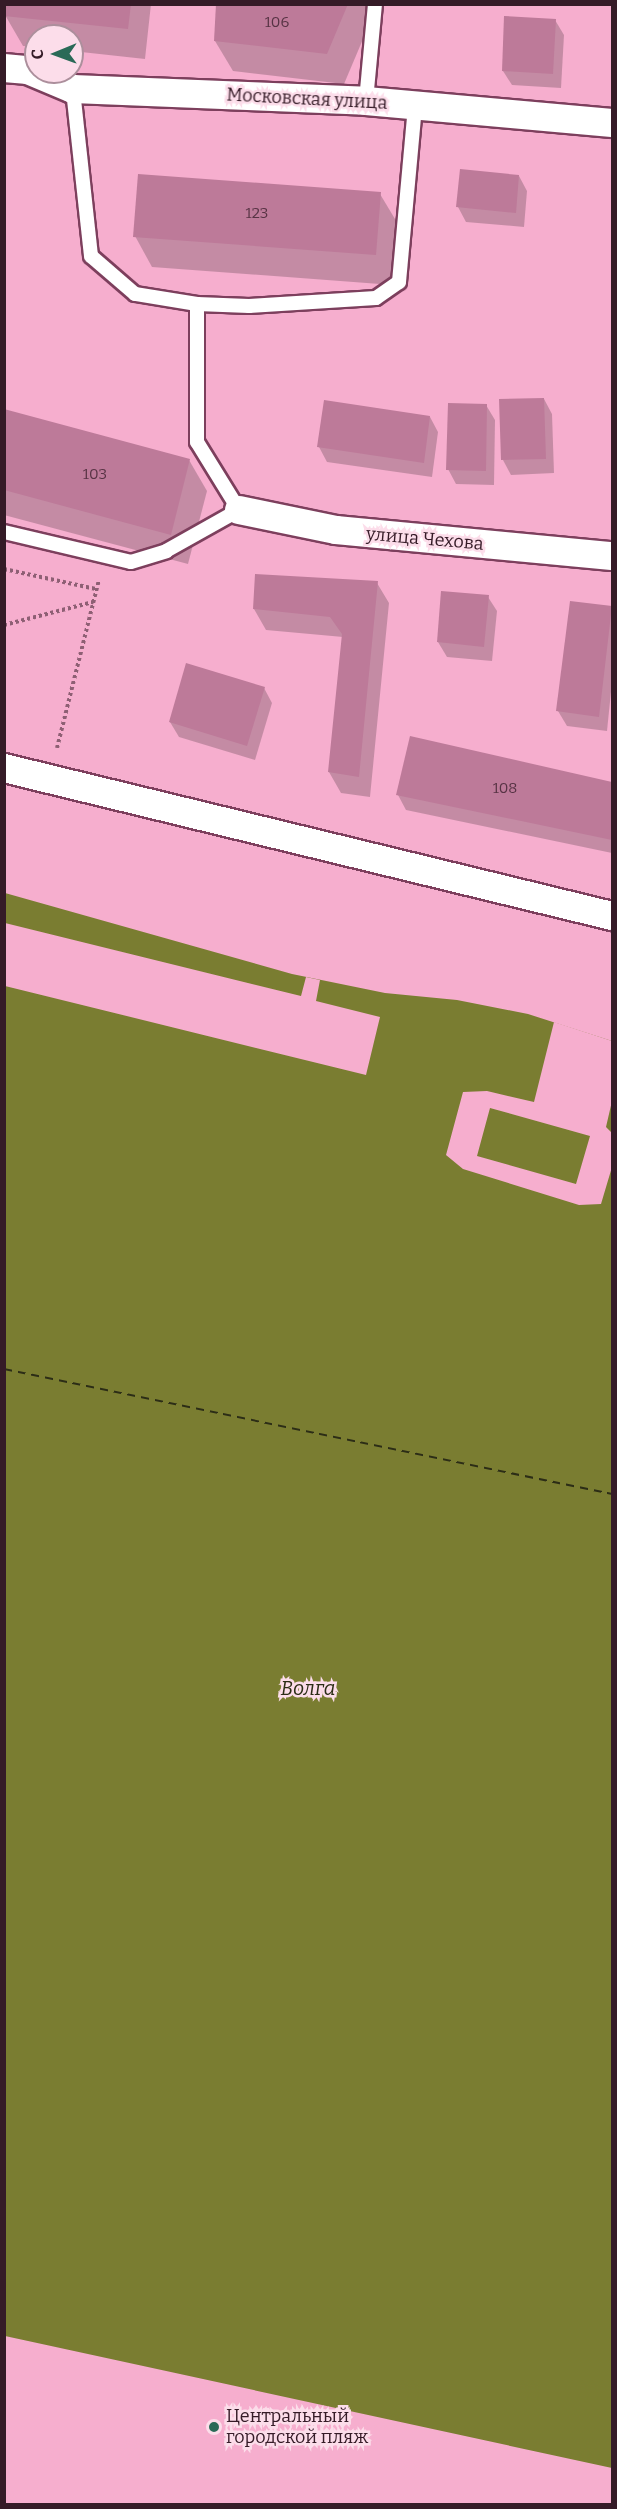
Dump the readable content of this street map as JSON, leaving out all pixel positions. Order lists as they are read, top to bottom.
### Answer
{
  "streets": {
    "street": ["Московская улица", "улица Чехова"]
  },
  "water": ["Волга"],
  "places": ["Центральный городской пляж"],
  "house_numbers": [
    "106",
    "123",
    "103",
    "108"
  ],
  "north": "left"
}
